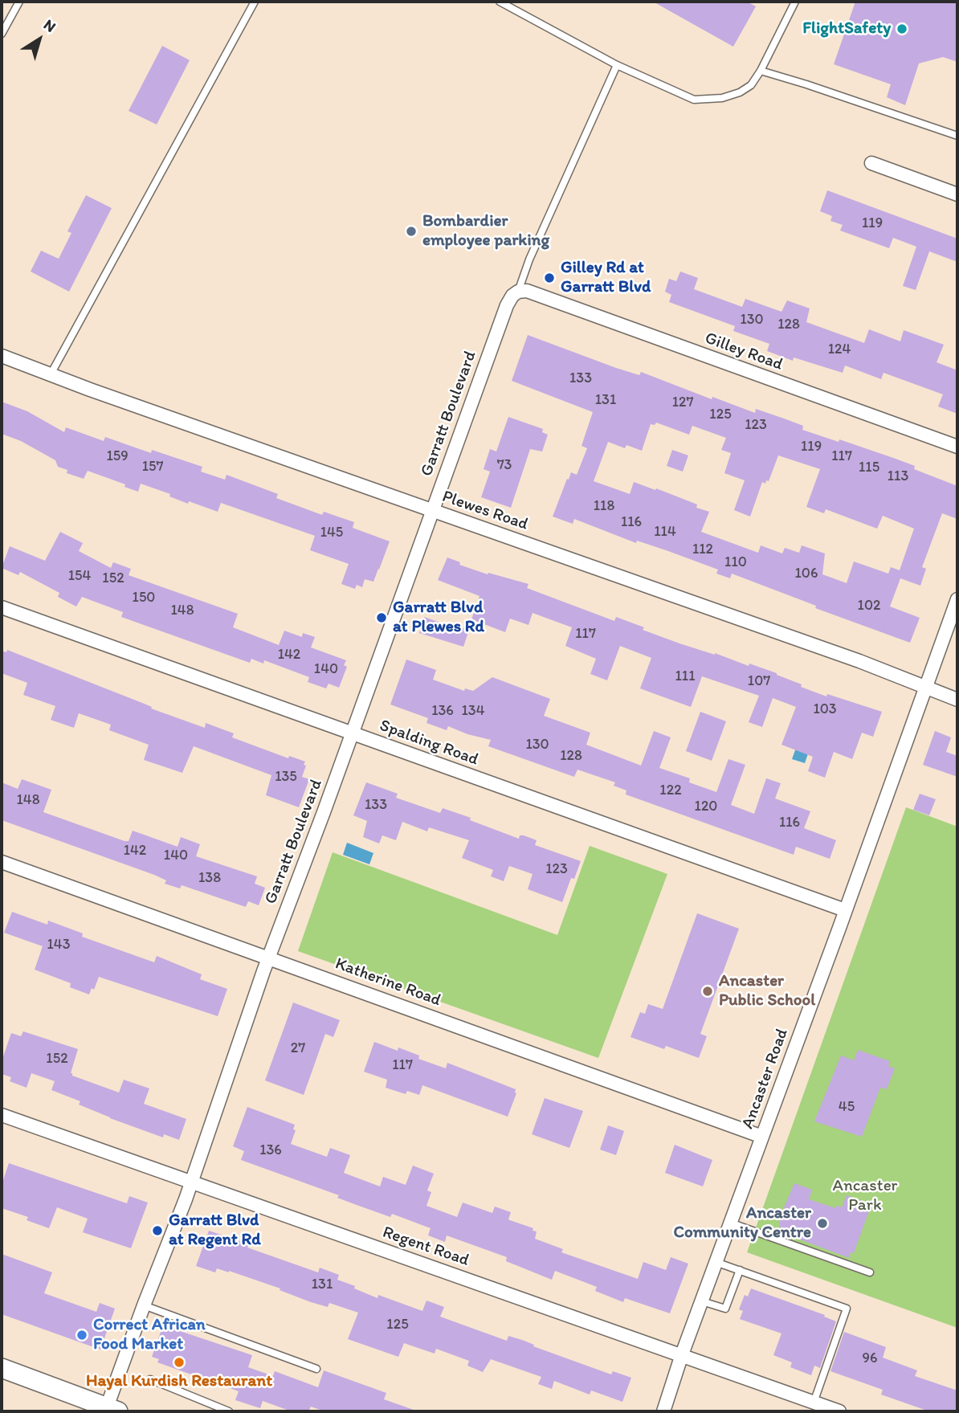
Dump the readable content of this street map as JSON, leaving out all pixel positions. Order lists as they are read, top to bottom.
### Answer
{
  "streets": {
    "street": [
      "Gilley Road",
      "Garratt Boulevard",
      "Plewes Road",
      "Spalding Road",
      "Katherine Road",
      "Ancaster Road",
      "Regent Road"
    ]
  },
  "crossings": [
    ["Gilley Road", "Garratt Boulevard"],
    ["Garratt Boulevard", "Plewes Road"],
    ["Garratt Boulevard", "Spalding Road"],
    ["Garratt Boulevard", "Katherine Road"],
    ["Garratt Boulevard", "Regent Road"],
    ["Plewes Road", "Ancaster Road"],
    ["Spalding Road", "Ancaster Road"],
    ["Katherine Road", "Ancaster Road"],
    ["Ancaster Road", "Regent Road"]
  ],
  "parks": ["Ancaster Park"],
  "places": [
    "FlightSafety",
    "Bombardier employee parking",
    "Gilley Rd at Garratt Blvd",
    "Garratt Blvd at Plewes Rd",
    "Ancaster Public School",
    "Ancaster Community Centre",
    "Garratt Blvd at Regent Rd",
    "Correct African Food Market",
    "Hayal Kurdish Restaurant"
  ],
  "house_numbers": [
    "119",
    "130",
    "128",
    "124",
    "133",
    "131",
    "127",
    "125",
    "123",
    "119",
    "159",
    "117",
    "73",
    "157",
    "115",
    "113",
    "118",
    "116",
    "114",
    "145",
    "112",
    "110",
    "106",
    "154",
    "152",
    "150",
    "102",
    "148",
    "117",
    "142",
    "140",
    "111",
    "107",
    "103",
    "136",
    "134",
    "130",
    "128",
    "135",
    "122",
    "148",
    "133",
    "120",
    "116",
    "142",
    "140",
    "123",
    "138",
    "143",
    "27",
    "152",
    "117",
    "45",
    "136",
    "131",
    "125",
    "96"
  ],
  "north": "top right"
}
